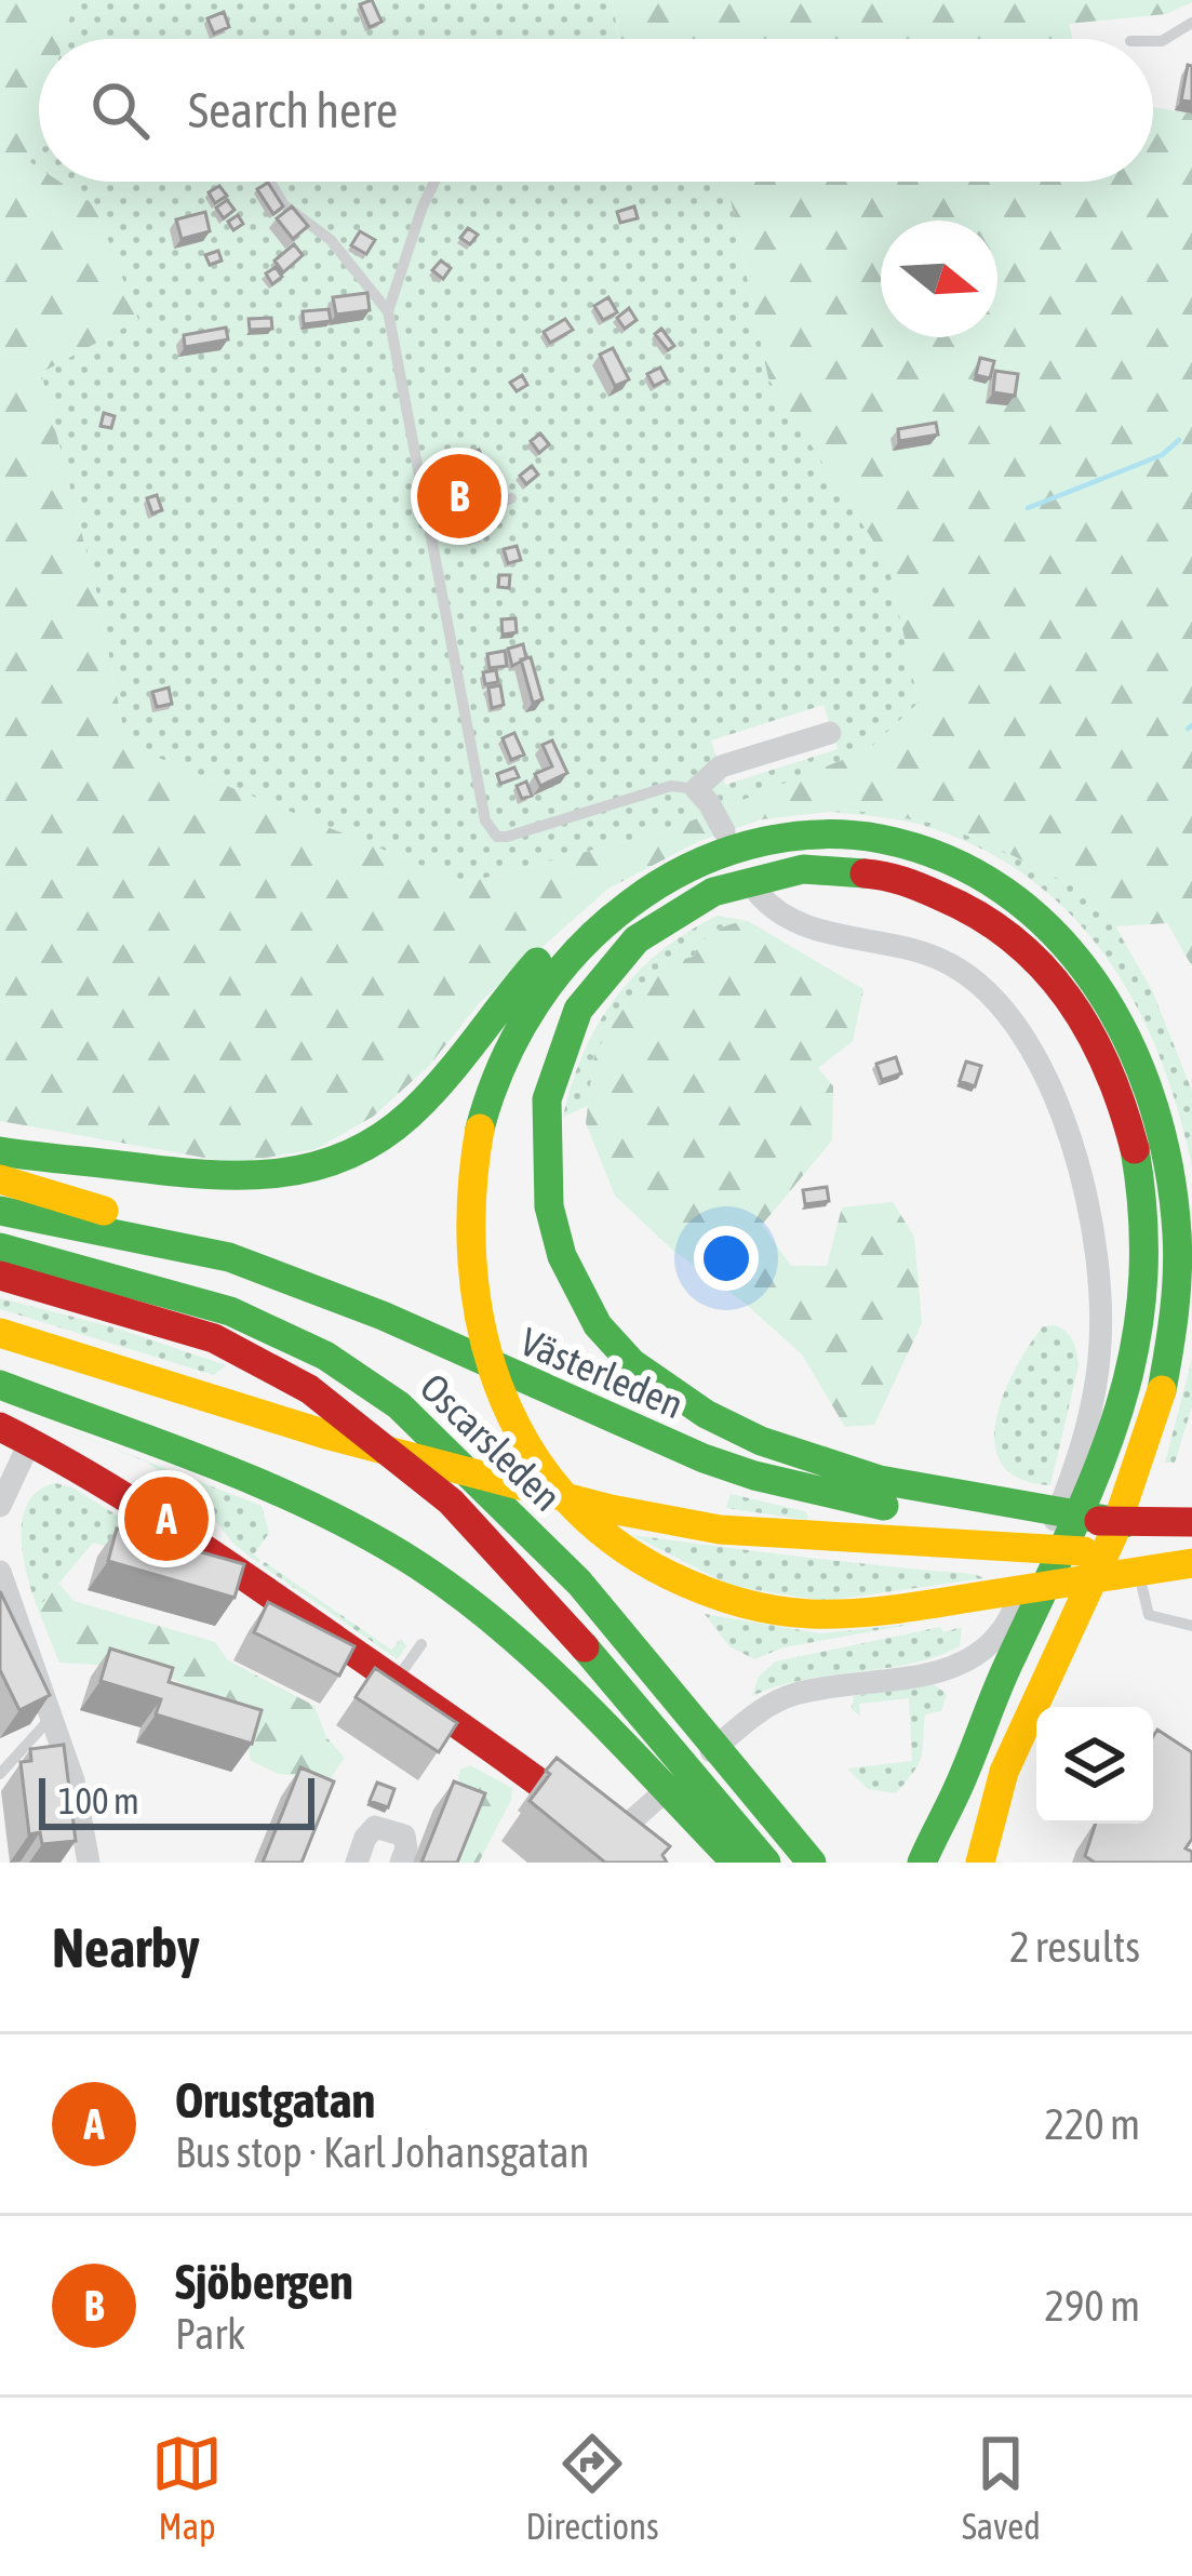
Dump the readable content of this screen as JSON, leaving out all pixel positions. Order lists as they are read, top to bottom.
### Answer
{
  "streets": {
    "main road": ["Västerleden", "Oscarsleden"]
  },
  "scale_bar": "100 m",
  "north": "right",
  "page": {
    "search": "Search here",
    "pins": ["B", "A"],
    "scale": "100 m",
    "heading": ["Nearby", "2 results"],
    "list": [
      {
        "mark": "A",
        "name": "Orustgatan",
        "note": "Bus stop · Karl Johansgatan",
        "value": "220 m"
      },
      {
        "mark": "B",
        "name": "Sjöbergen",
        "note": "Park",
        "value": "290 m"
      }
    ],
    "nav": ["Map", "Directions", "Saved"]
  }
}
